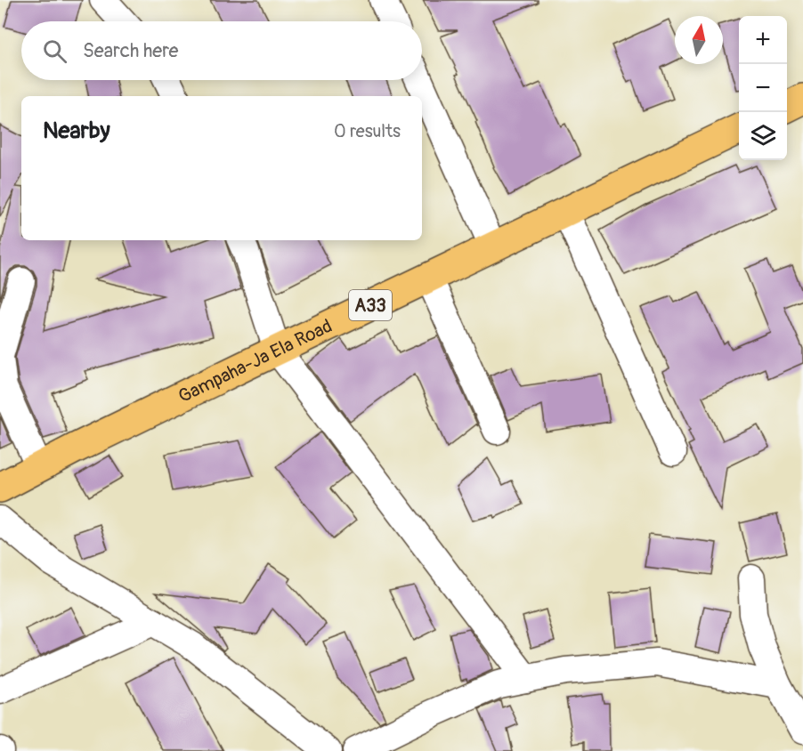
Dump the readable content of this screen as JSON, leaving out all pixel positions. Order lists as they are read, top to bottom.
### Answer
{
  "streets": {
    "highway": ["A33", "Gampaha-Ja Ela Road"]
  },
  "north": "top",
  "page": {
    "map_buttons": ["+", "−"],
    "search": "Search here",
    "heading": ["Nearby", "0 results"]
  }
}
